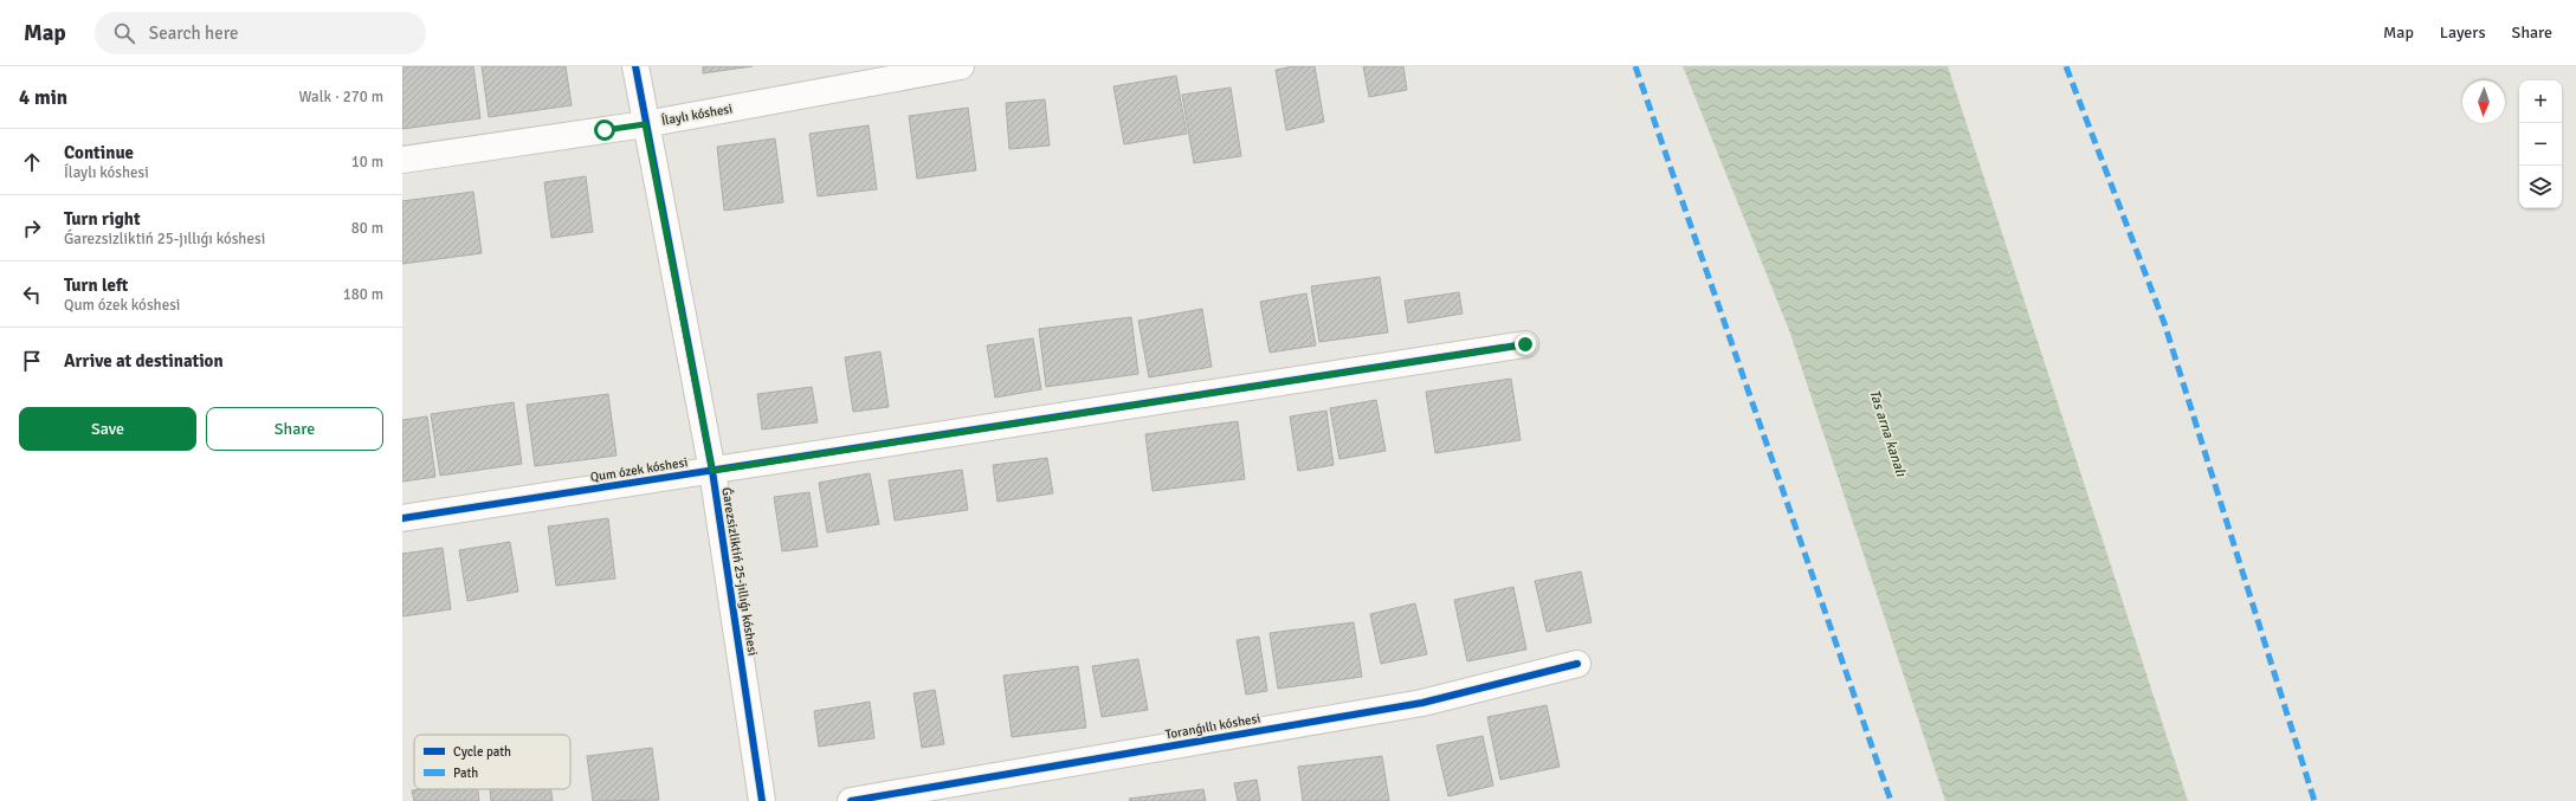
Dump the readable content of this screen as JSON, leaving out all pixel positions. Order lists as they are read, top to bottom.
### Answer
{
  "streets": {
    "street": [
      "Ílaylı kóshesi",
      "Qum ózek kóshesi",
      "Ǵarezsizliktiń 25-jıllıǵı kóshesi",
      "Toranǵıllı kóshesi"
    ]
  },
  "crossings": [
    ["Ílaylı kóshesi", "Ǵarezsizliktiń 25-jıllıǵı kóshesi"],
    ["Qum ózek kóshesi", "Ǵarezsizliktiń 25-jıllıǵı kóshesi"]
  ],
  "water": ["Tas arna kanalı"],
  "legend": ["Cycle path", "Path"],
  "north": "bottom",
  "page": {
    "header": "Map",
    "search": "Search here",
    "nav": ["Map", "Layers", "Share"],
    "heading": ["4 min", "Walk · 270 m"],
    "map_buttons": ["+", "−"],
    "list": [
      ["Continue", "Ílaylı kóshesi", "10 m"],
      ["Turn right", "Ǵarezsizliktiń 25-jıllıǵı kóshesi", "80 m"],
      ["Turn left", "Qum ózek kóshesi", "180 m"],
      "Arrive at destination"
    ],
    "buttons": ["Save", "Share"]
  }
}
